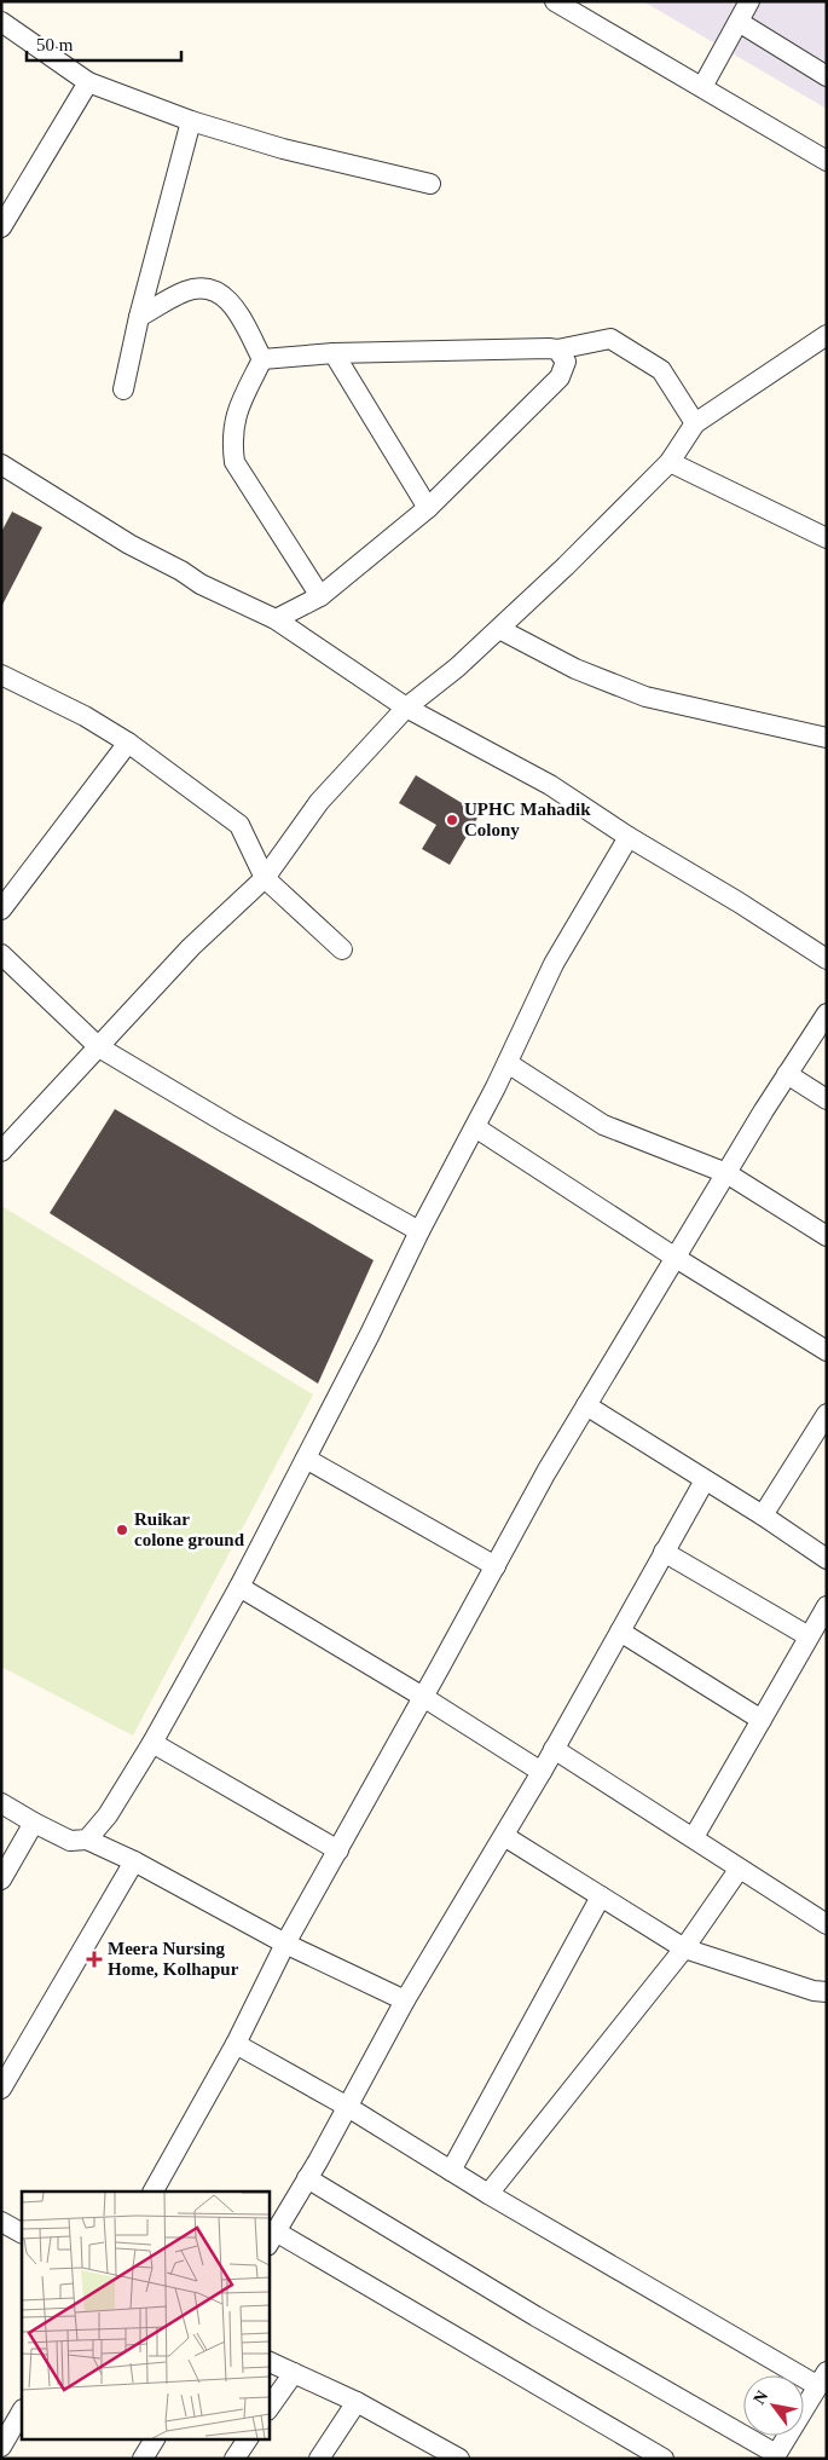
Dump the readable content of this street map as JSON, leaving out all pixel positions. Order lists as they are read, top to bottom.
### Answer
{
  "places": {
    "other": ["UPHC Mahadik Colony", "Ruikar colone ground"],
    "health": ["Meera Nursing Home, Kolhapur"]
  },
  "scale_bar": "50 m",
  "north": "top left"
}
